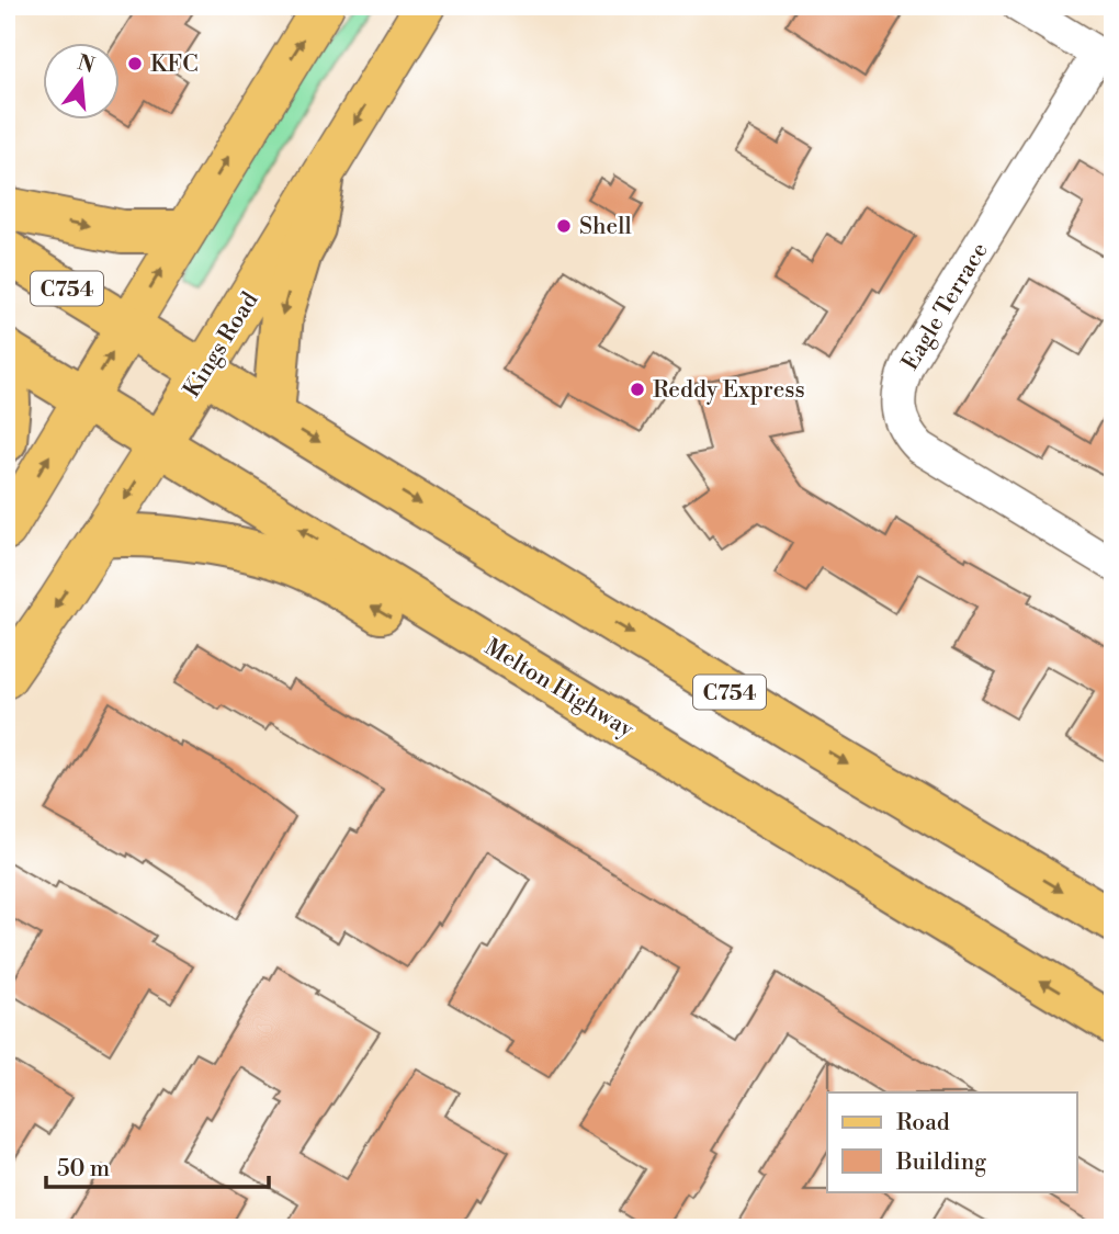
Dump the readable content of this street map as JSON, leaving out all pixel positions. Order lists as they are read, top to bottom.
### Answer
{
  "streets": {
    "highway": ["C754", "Kings Road", "Melton Highway"],
    "street": ["Eagle Terrace"]
  },
  "crossings": [
    ["C754", "Kings Road"],
    ["Kings Road", "Melton Highway"]
  ],
  "places": ["KFC", "Shell", "Reddy Express"],
  "legend": ["Road", "Building"],
  "scale_bar": "50 m",
  "north": "top"
}
